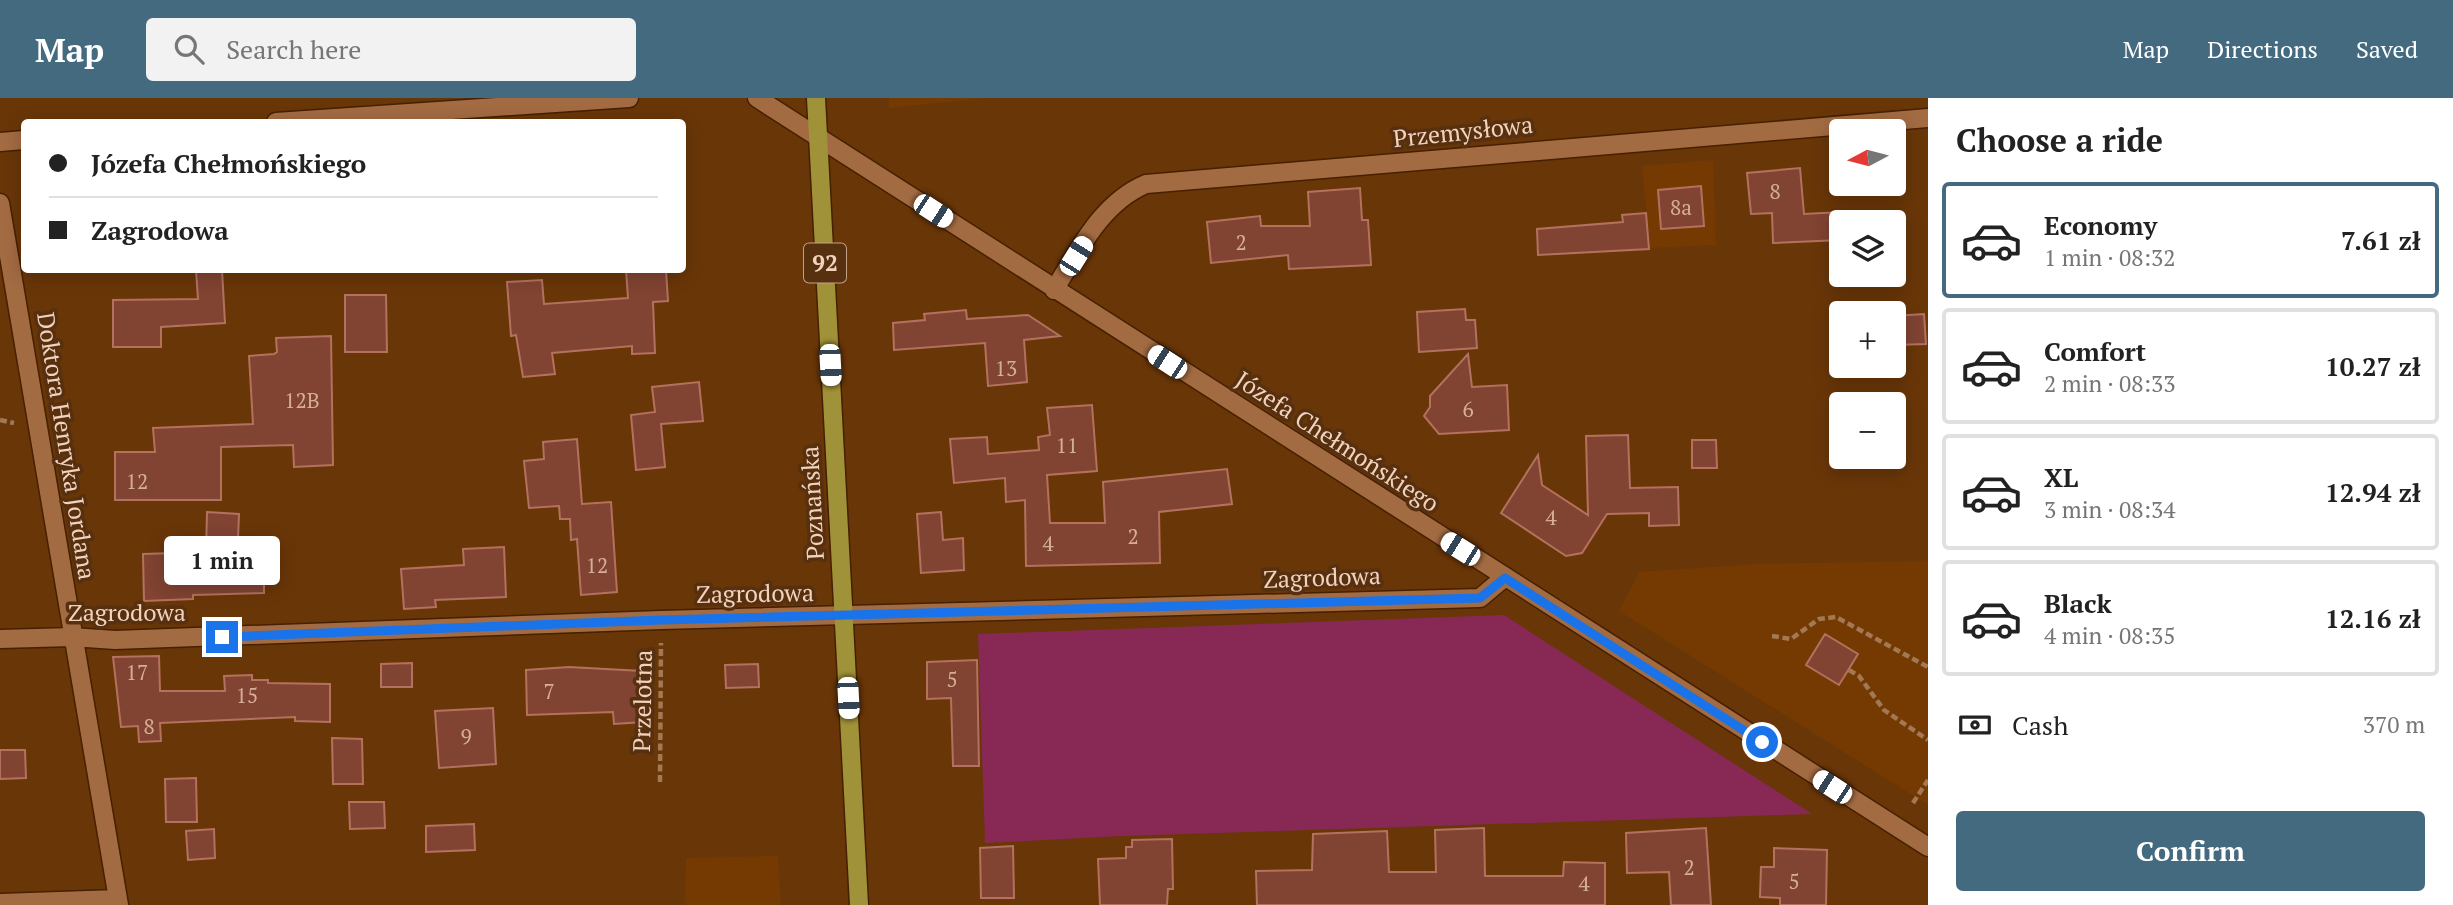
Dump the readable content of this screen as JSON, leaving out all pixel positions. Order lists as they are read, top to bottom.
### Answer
{
  "streets": {
    "main road": ["92", "Poznańska"],
    "street": [
      "Przemysłowa",
      "Józefa Chełmońskiego",
      "Doktora Henryka Jordana",
      "Zagrodowa"
    ],
    "path": ["Przelotna"]
  },
  "crossings": [
    ["Przemysłowa", "Józefa Chełmońskiego"],
    ["Józefa Chełmońskiego", "Poznańska"],
    ["Józefa Chełmońskiego", "Zagrodowa"],
    ["Doktora Henryka Jordana", "Zagrodowa"],
    ["Poznańska", "Zagrodowa"],
    ["Zagrodowa", "Przelotna"]
  ],
  "house_numbers": [
    "8",
    "8a",
    "2",
    "13",
    "12B",
    "6",
    "11",
    "12",
    "4",
    "2",
    "4",
    "12",
    "17",
    "5",
    "7",
    "15",
    "8",
    "9",
    "2",
    "5",
    "4"
  ],
  "north": "left",
  "page": {
    "header": "Map",
    "search": "Search here",
    "nav": ["Map", "Directions", "Saved"],
    "heading": "Choose a ride",
    "map_buttons": ["+", "−"],
    "banner": ["Józefa Chełmońskiego", "Zagrodowa"],
    "list": [
      {
        "name": "Economy",
        "note": "1 min · 08:32",
        "value": "7.61 zł"
      },
      {
        "name": "Comfort",
        "note": "2 min · 08:33",
        "value": "10.27 zł"
      },
      {
        "name": "XL",
        "note": "3 min · 08:34",
        "value": "12.94 zł"
      },
      {
        "name": "Black",
        "note": "4 min · 08:35",
        "value": "12.16 zł"
      }
    ],
    "bubble": "1 min",
    "pay": ["Cash", "370 m"],
    "buttons": "Confirm"
  }
}
